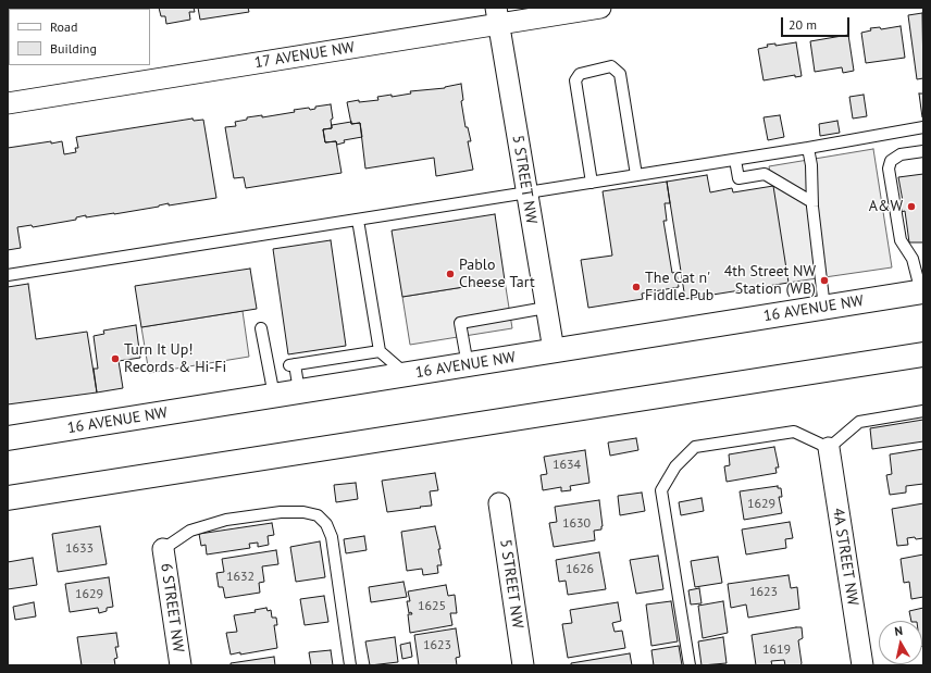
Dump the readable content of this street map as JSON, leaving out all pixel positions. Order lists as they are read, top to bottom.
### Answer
{
  "streets": {
    "highway": ["16 AVENUE NW"],
    "street": [
      "17 AVENUE NW",
      "5 STREET NW",
      "4A STREET NW",
      "6 STREET NW"
    ]
  },
  "crossings": [
    ["17 AVENUE NW", "5 STREET NW"],
    ["5 STREET NW", "16 AVENUE NW"]
  ],
  "places": [
    "A&W",
    "Pablo Cheese Tart",
    "4th Street NW Station (WB)",
    "The Cat n' Fiddle Pub",
    "Turn It Up! Records & Hi-Fi"
  ],
  "house_numbers": [
    "1634",
    "1629",
    "1630",
    "1633",
    "1626",
    "1632",
    "1623",
    "1629",
    "1625",
    "1623",
    "1619"
  ],
  "legend": ["Road", "Building"],
  "scale_bar": "20 m",
  "north": "top"
}
